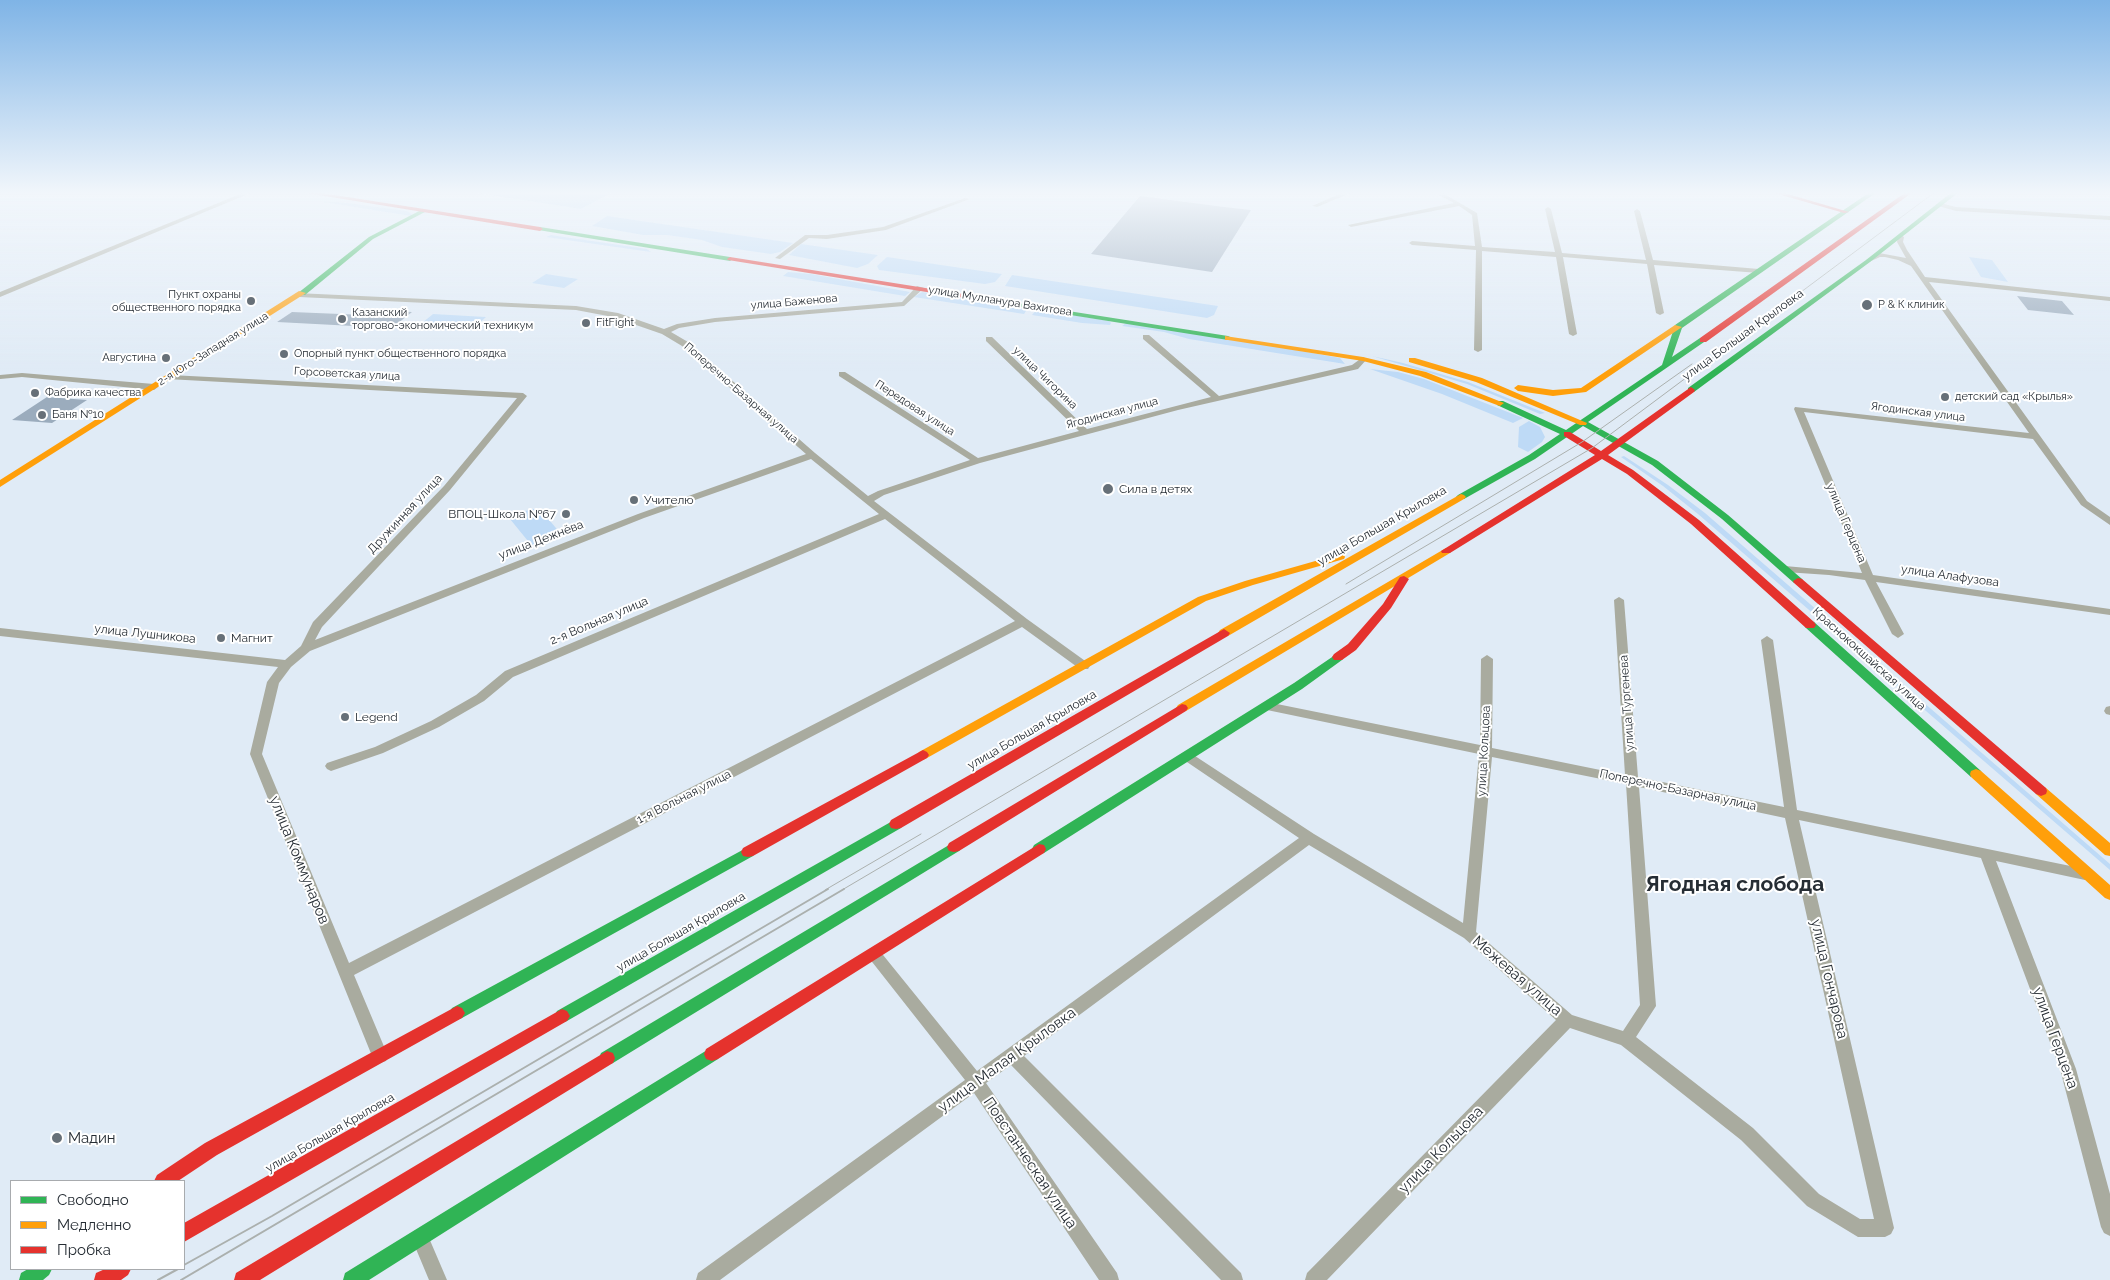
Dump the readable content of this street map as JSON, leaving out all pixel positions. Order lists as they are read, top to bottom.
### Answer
{
  "streets": {
    "main road": [
      "улица Мулланура Вахитова",
      "улица Большая Крыловка",
      "2-я Юго-Западная улица",
      "Краснококшайская улица"
    ],
    "street": [
      "улица Баженова",
      "Горсоветская улица",
      "улица Чигорина",
      "Поперечно-Базарная улица",
      "Передовая улица",
      "Ягодинская улица",
      "Дружинная улица",
      "улица Герцена",
      "улица Дежнёва",
      "улица Алафузова",
      "2-я Вольная улица",
      "улица Лушникова",
      "улица Тургенева",
      "улица Кольцова",
      "1-я Вольная улица",
      "улица Коммунаров",
      "Межевая улица",
      "улица Гончарова",
      "улица Малая Крыловка",
      "Повстанческая улица"
    ]
  },
  "crossings": [
    ["улица Мулланура Вахитова", "улица Баженова"],
    ["улица Мулланура Вахитова", "улица Большая Крыловка"],
    ["улица Мулланура Вахитова", "Ягодинская улица"],
    ["улица Мулланура Вахитова", "Краснококшайская улица"],
    ["улица Баженова", "Поперечно-Базарная улица"],
    ["улица Большая Крыловка", "Краснококшайская улица"],
    ["2-я Юго-Западная улица", "Горсоветская улица"],
    ["2-я Юго-Западная улица", "Поперечно-Базарная улица"],
    ["Горсоветская улица", "Дружинная улица"],
    ["улица Чигорина", "Ягодинская улица"],
    ["Поперечно-Базарная улица", "Ягодинская улица"],
    ["Поперечно-Базарная улица", "улица Герцена"],
    ["Поперечно-Базарная улица", "улица Дежнёва"],
    ["Поперечно-Базарная улица", "2-я Вольная улица"],
    ["Поперечно-Базарная улица", "Краснококшайская улица"],
    ["Поперечно-Базарная улица", "улица Тургенева"],
    ["Поперечно-Базарная улица", "улица Кольцова"],
    ["Поперечно-Базарная улица", "1-я Вольная улица"],
    ["Поперечно-Базарная улица", "улица Гончарова"],
    ["Передовая улица", "Ягодинская улица"],
    ["Ягодинская улица", "улица Герцена"],
    ["Дружинная улица", "улица Дежнёва"],
    ["улица Герцена", "улица Алафузова"],
    ["улица Дежнёва", "улица Лушникова"],
    ["улица Дежнёва", "улица Коммунаров"],
    ["улица Алафузова", "Краснококшайская улица"],
    ["улица Лушникова", "улица Коммунаров"],
    ["улица Тургенева", "Межевая улица"],
    ["улица Кольцова", "Межевая улица"],
    ["1-я Вольная улица", "улица Коммунаров"],
    ["Межевая улица", "улица Гончарова"],
    ["Межевая улица", "улица Малая Крыловка"],
    ["улица Малая Крыловка", "Повстанческая улица"]
  ],
  "districts": ["Ягодная слобода"],
  "places": [
    "Пункт охраны общественного порядка",
    "Р & К клиник",
    "Казанский торгово-экономический техникум",
    "FitFight",
    "Опорный пункт общественного порядка",
    "Августина",
    "Фабрика качества",
    "детский сад «Крылья»",
    "Баня №10",
    "Сила в детях",
    "Учителю",
    "ВПОЦ-Школа №67",
    "Магнит",
    "Legend",
    "Мадин"
  ],
  "legend": ["Свободно", "Медленно", "Пробка"]
}
